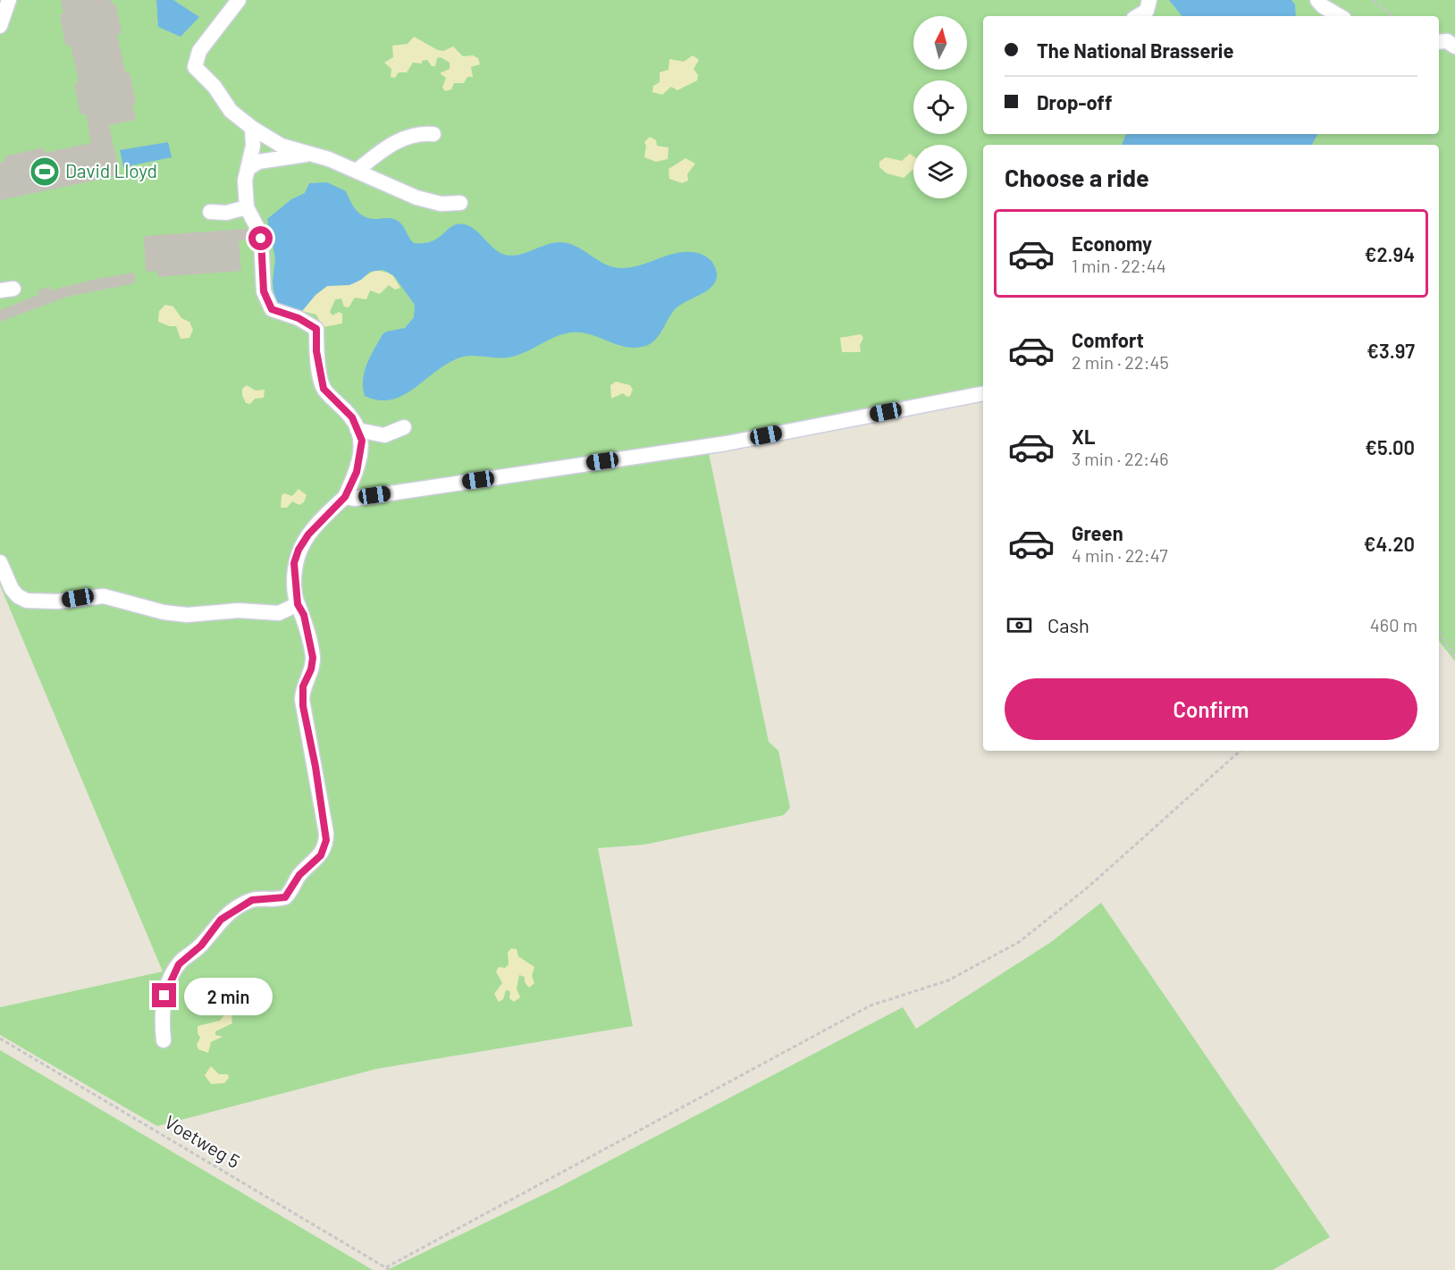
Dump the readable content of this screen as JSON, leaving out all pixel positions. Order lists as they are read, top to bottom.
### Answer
{
  "streets": {
    "path": ["Voetweg 5"]
  },
  "places": {
    "sports": ["David Lloyd"]
  },
  "north": "top",
  "page": {
    "banner": ["The National Brasserie", "Drop-off"],
    "heading": "Choose a ride",
    "list": [
      {
        "name": "Economy",
        "note": "1 min · 22:44",
        "value": "€2.94"
      },
      {
        "name": "Comfort",
        "note": "2 min · 22:45",
        "value": "€3.97"
      },
      {
        "name": "XL",
        "note": "3 min · 22:46",
        "value": "€5.00"
      },
      {
        "name": "Green",
        "note": "4 min · 22:47",
        "value": "€4.20"
      }
    ],
    "pay": ["Cash", "460 m"],
    "buttons": "Confirm",
    "bubble": "2 min"
  }
}
